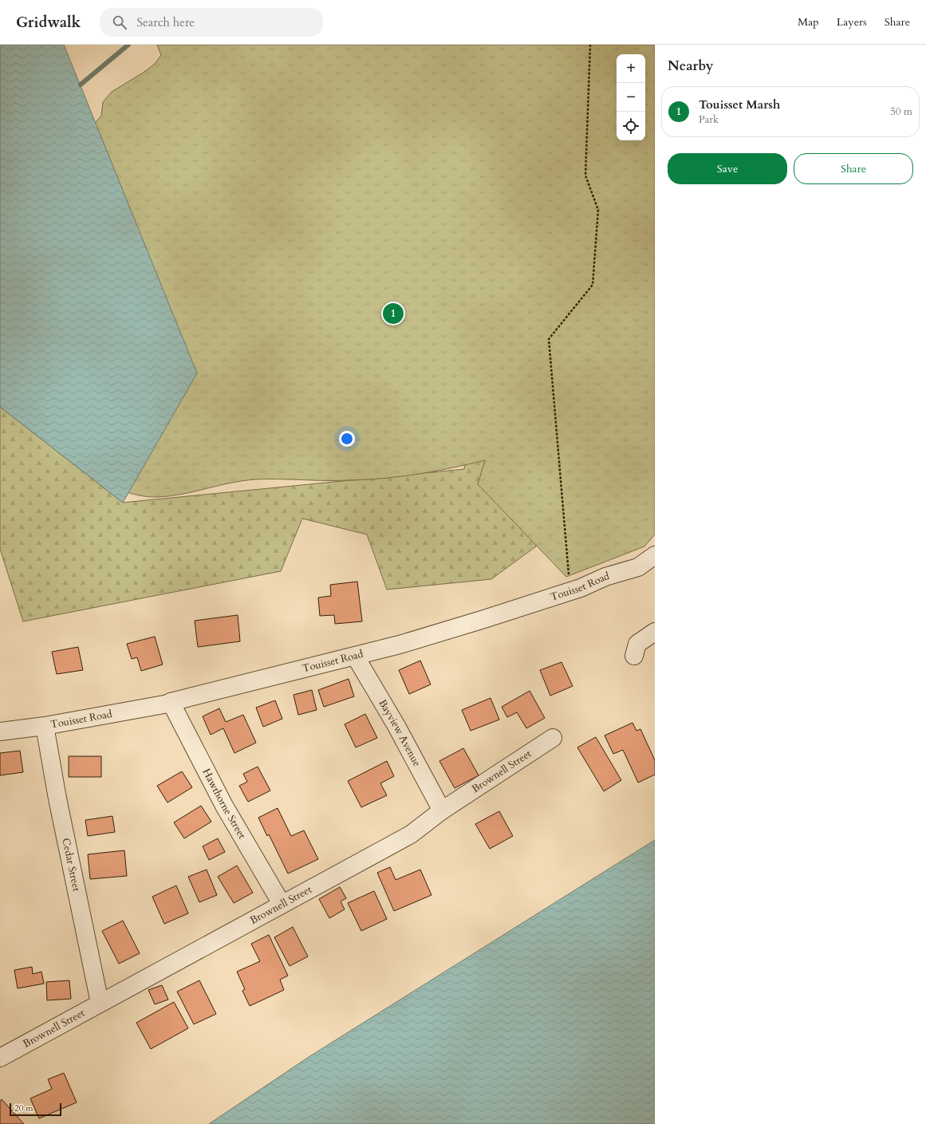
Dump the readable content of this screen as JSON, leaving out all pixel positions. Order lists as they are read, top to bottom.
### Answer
{
  "streets": {
    "street": [
      "Touisset Road",
      "Bayview Avenue",
      "Brownell Street",
      "Hawthorne Street",
      "Cedar Street"
    ]
  },
  "crossings": [
    ["Touisset Road", "Bayview Avenue"],
    ["Touisset Road", "Hawthorne Street"],
    ["Touisset Road", "Cedar Street"],
    ["Bayview Avenue", "Brownell Street"],
    ["Brownell Street", "Hawthorne Street"],
    ["Brownell Street", "Cedar Street"]
  ],
  "scale_bar": "20 m",
  "page": {
    "header": "Gridwalk",
    "search": "Search here",
    "nav": ["Map", "Layers", "Share"],
    "heading": "Nearby",
    "map_buttons": ["+", "−"],
    "list": [
      {
        "mark": "1",
        "name": "Touisset Marsh",
        "note": "Park",
        "value": "50 m"
      }
    ],
    "buttons": ["Save", "Share"],
    "pins": "1",
    "scale": "20 m"
  }
}
